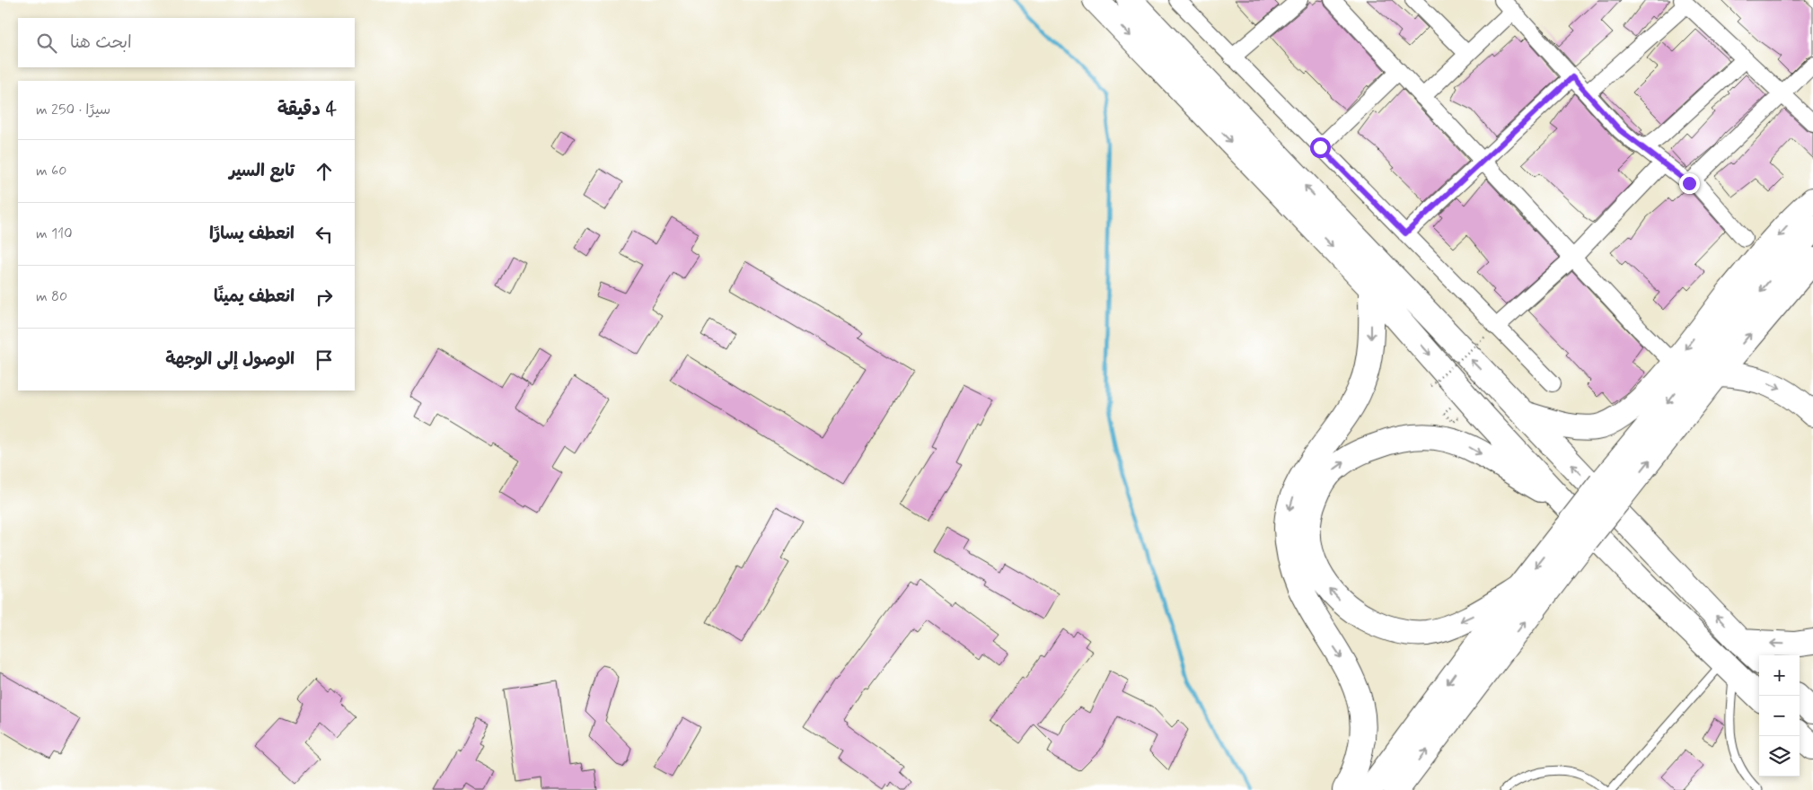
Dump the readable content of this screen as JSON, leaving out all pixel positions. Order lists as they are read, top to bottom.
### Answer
{
  "page": {
    "search": "ابحث هنا",
    "heading": ["4 دقيقة", "سيرًا · 250 m"],
    "list": [
      ["تابع السير", "60 m"],
      ["انعطف يسارًا", "110 m"],
      ["انعطف يمينًا", "80 m"],
      "الوصول إلى الوجهة"
    ],
    "map_buttons": ["+", "−"]
  }
}
